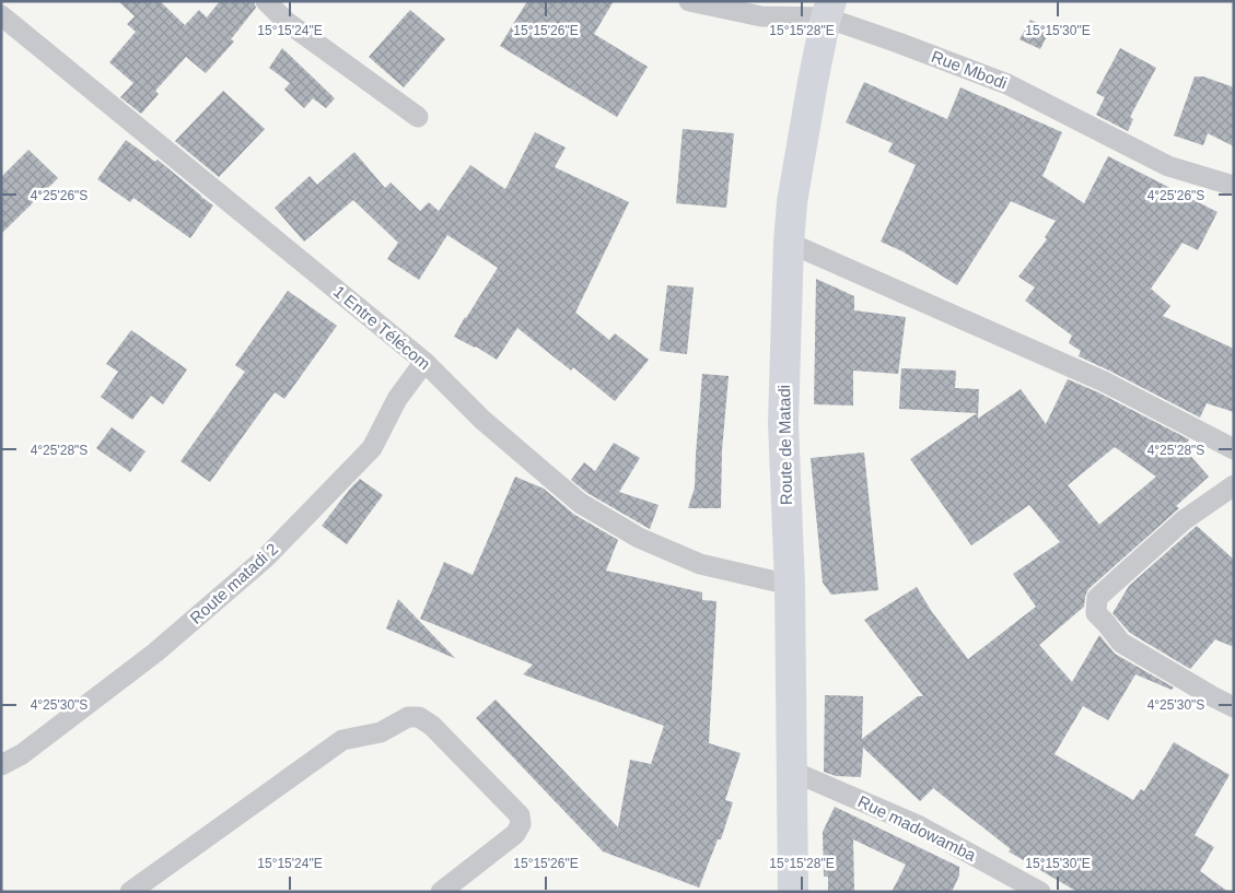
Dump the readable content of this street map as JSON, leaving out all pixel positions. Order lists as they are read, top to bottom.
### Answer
{
  "streets": {
    "highway": ["Route de Matadi"],
    "street": [
      "Rue Mbodi",
      "1 Entre Télécom",
      "Route matadi 2",
      "Rue madowamba"
    ]
  },
  "crossings": [
    ["Rue Mbodi", "Route de Matadi"],
    ["1 Entre Télécom", "Route de Matadi"],
    ["1 Entre Télécom", "Route matadi 2"],
    ["Route de Matadi", "Rue madowamba"]
  ],
  "coordinates": [
    "15°15'24\"E",
    "15°15'26\"E",
    "15°15'28\"E",
    "15°15'30\"E",
    "4°25'26\"S",
    "4°25'28\"S",
    "4°25'30\"S"
  ]
}
